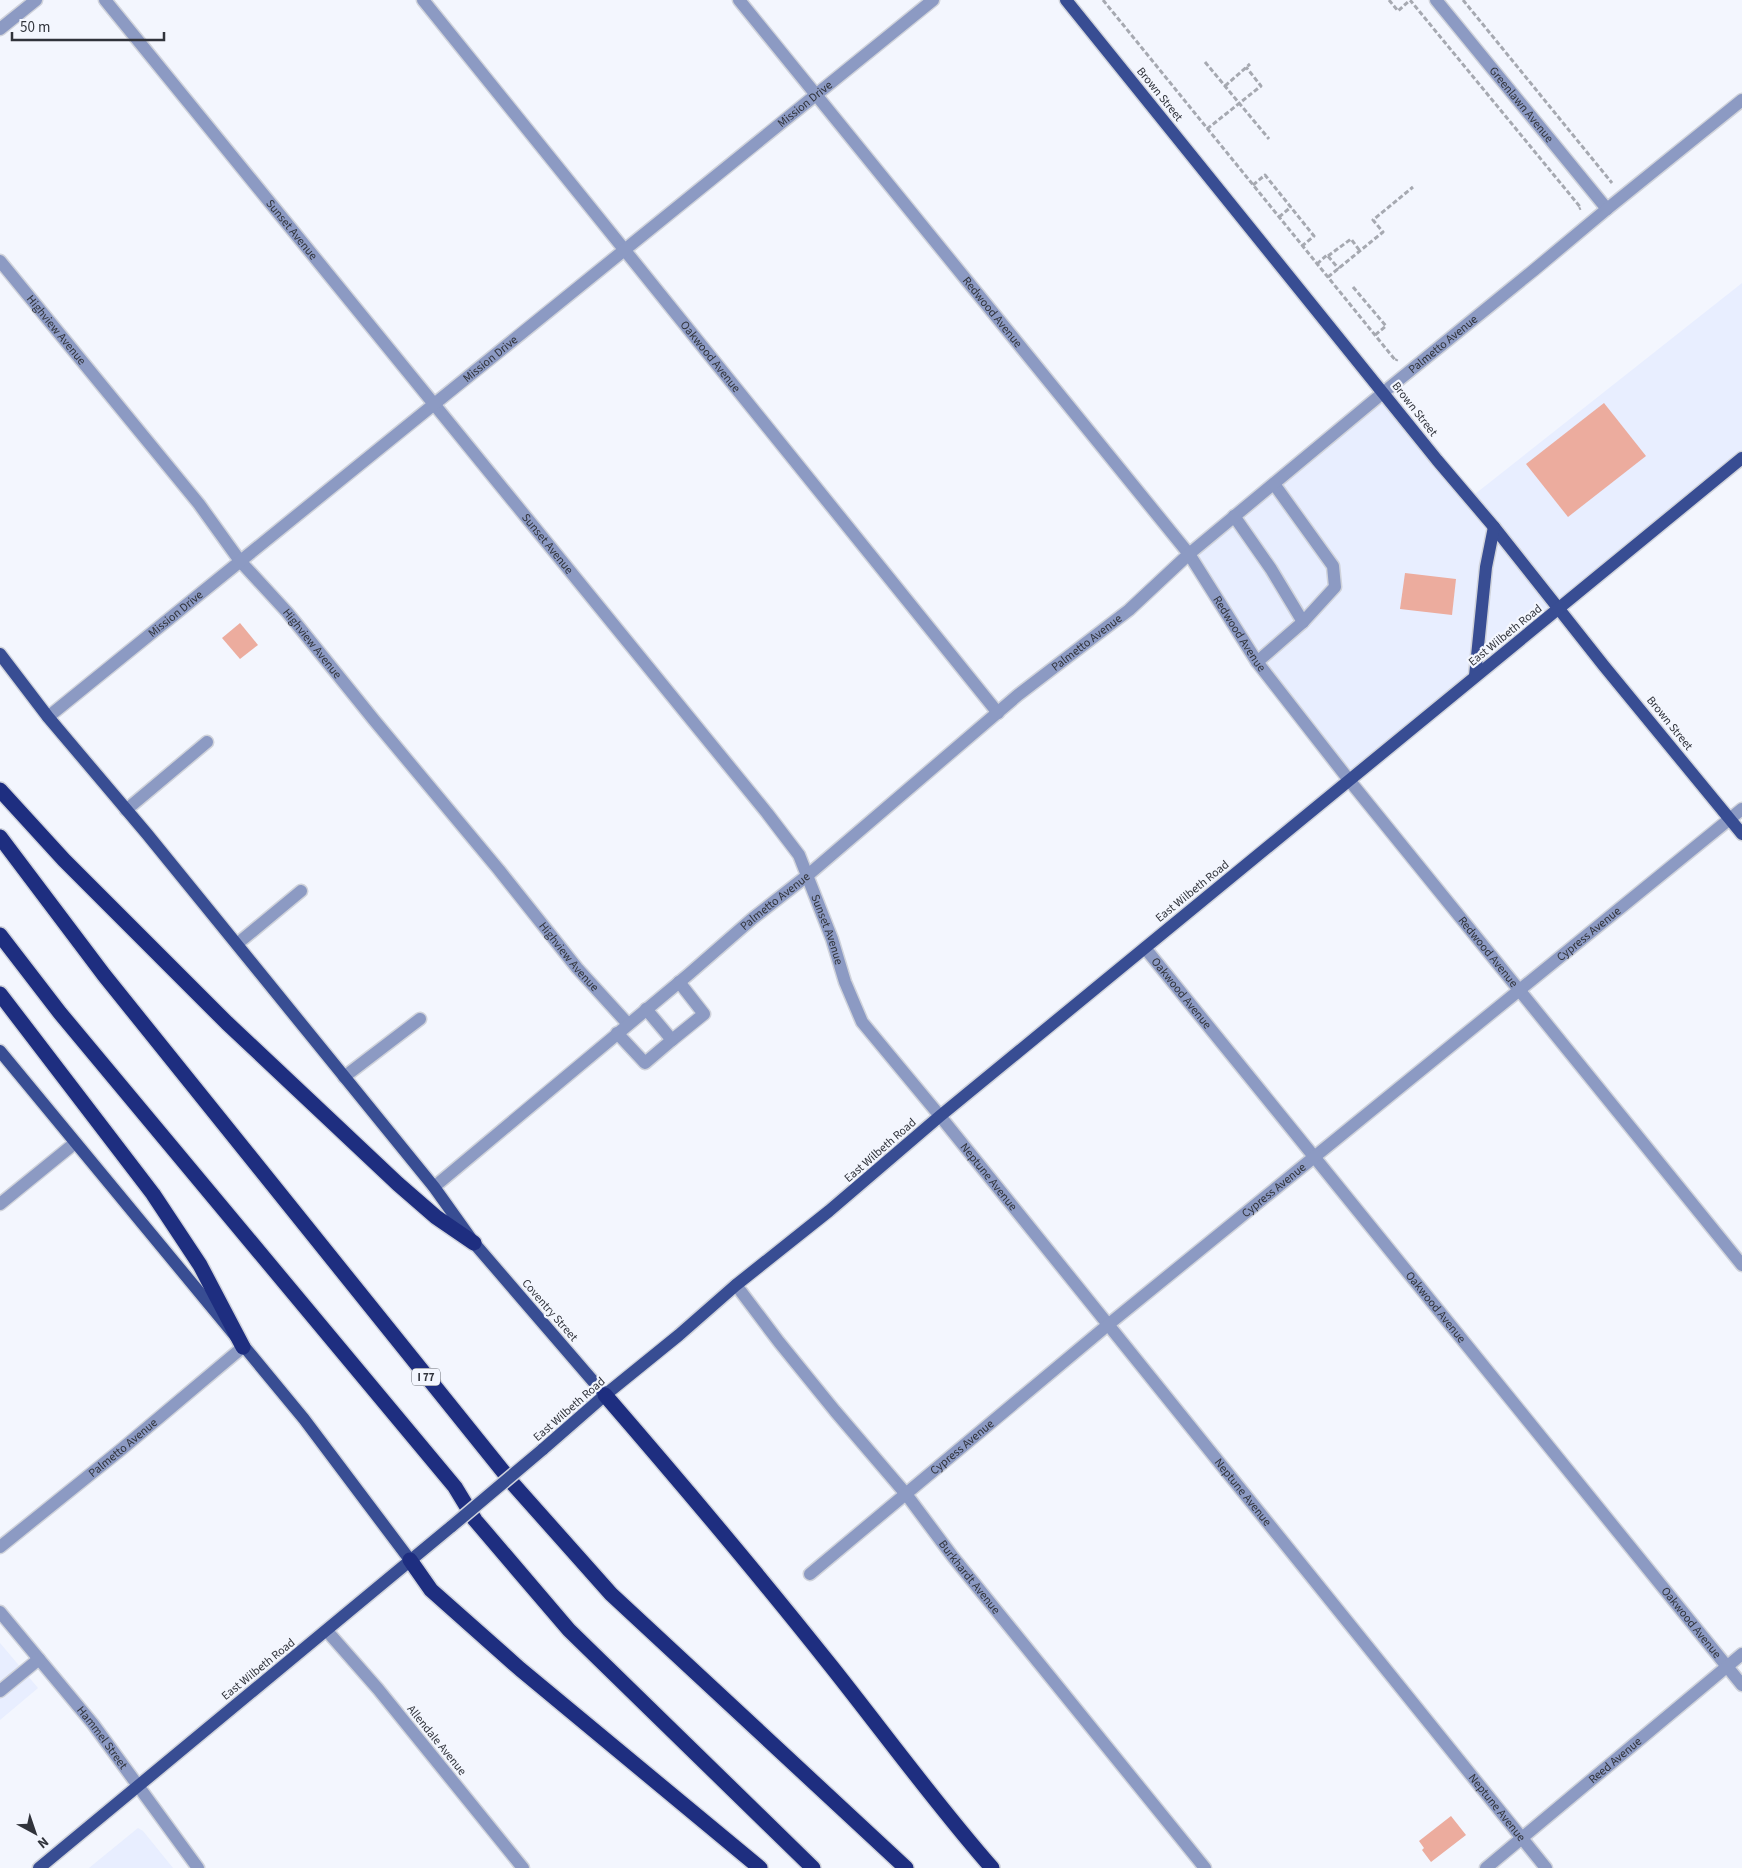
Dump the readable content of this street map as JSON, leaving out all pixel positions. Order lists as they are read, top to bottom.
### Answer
{
  "streets": {
    "highway": ["I 77"],
    "main road": ["Brown Street", "East Wilbeth Road", "Coventry Street"],
    "street": [
      "Mission Drive",
      "Greenlawn Avenue",
      "Sunset Avenue",
      "Redwood Avenue",
      "Highview Avenue",
      "Palmetto Avenue",
      "Oakwood Avenue",
      "Cypress Avenue",
      "Neptune Avenue",
      "Burkhardt Avenue",
      "Hammel Street",
      "Allendale Avenue",
      "Reed Avenue"
    ]
  },
  "crossings": [
    ["Brown Street", "Palmetto Avenue"],
    ["Brown Street", "East Wilbeth Road"],
    ["Brown Street", "Cypress Avenue"],
    ["Mission Drive", "Sunset Avenue"],
    ["Mission Drive", "Redwood Avenue"],
    ["Mission Drive", "Highview Avenue"],
    ["Mission Drive", "Oakwood Avenue"],
    ["Mission Drive", "Coventry Street"],
    ["Greenlawn Avenue", "Palmetto Avenue"],
    ["Sunset Avenue", "Palmetto Avenue"],
    ["Sunset Avenue", "East Wilbeth Road"],
    ["Sunset Avenue", "Neptune Avenue"],
    ["Redwood Avenue", "Palmetto Avenue"],
    ["Redwood Avenue", "East Wilbeth Road"],
    ["Redwood Avenue", "Cypress Avenue"],
    ["Highview Avenue", "Palmetto Avenue"],
    ["Palmetto Avenue", "Oakwood Avenue"],
    ["Palmetto Avenue", "Coventry Street"],
    ["Oakwood Avenue", "East Wilbeth Road"],
    ["Oakwood Avenue", "Cypress Avenue"],
    ["Oakwood Avenue", "Reed Avenue"],
    ["East Wilbeth Road", "Neptune Avenue"],
    ["East Wilbeth Road", "Coventry Street"],
    ["East Wilbeth Road", "Burkhardt Avenue"],
    ["East Wilbeth Road", "Hammel Street"],
    ["East Wilbeth Road", "Allendale Avenue"],
    ["Cypress Avenue", "Neptune Avenue"],
    ["Cypress Avenue", "Burkhardt Avenue"],
    ["Neptune Avenue", "Reed Avenue"]
  ],
  "scale_bar": "50 m",
  "north": "bottom right"
}
